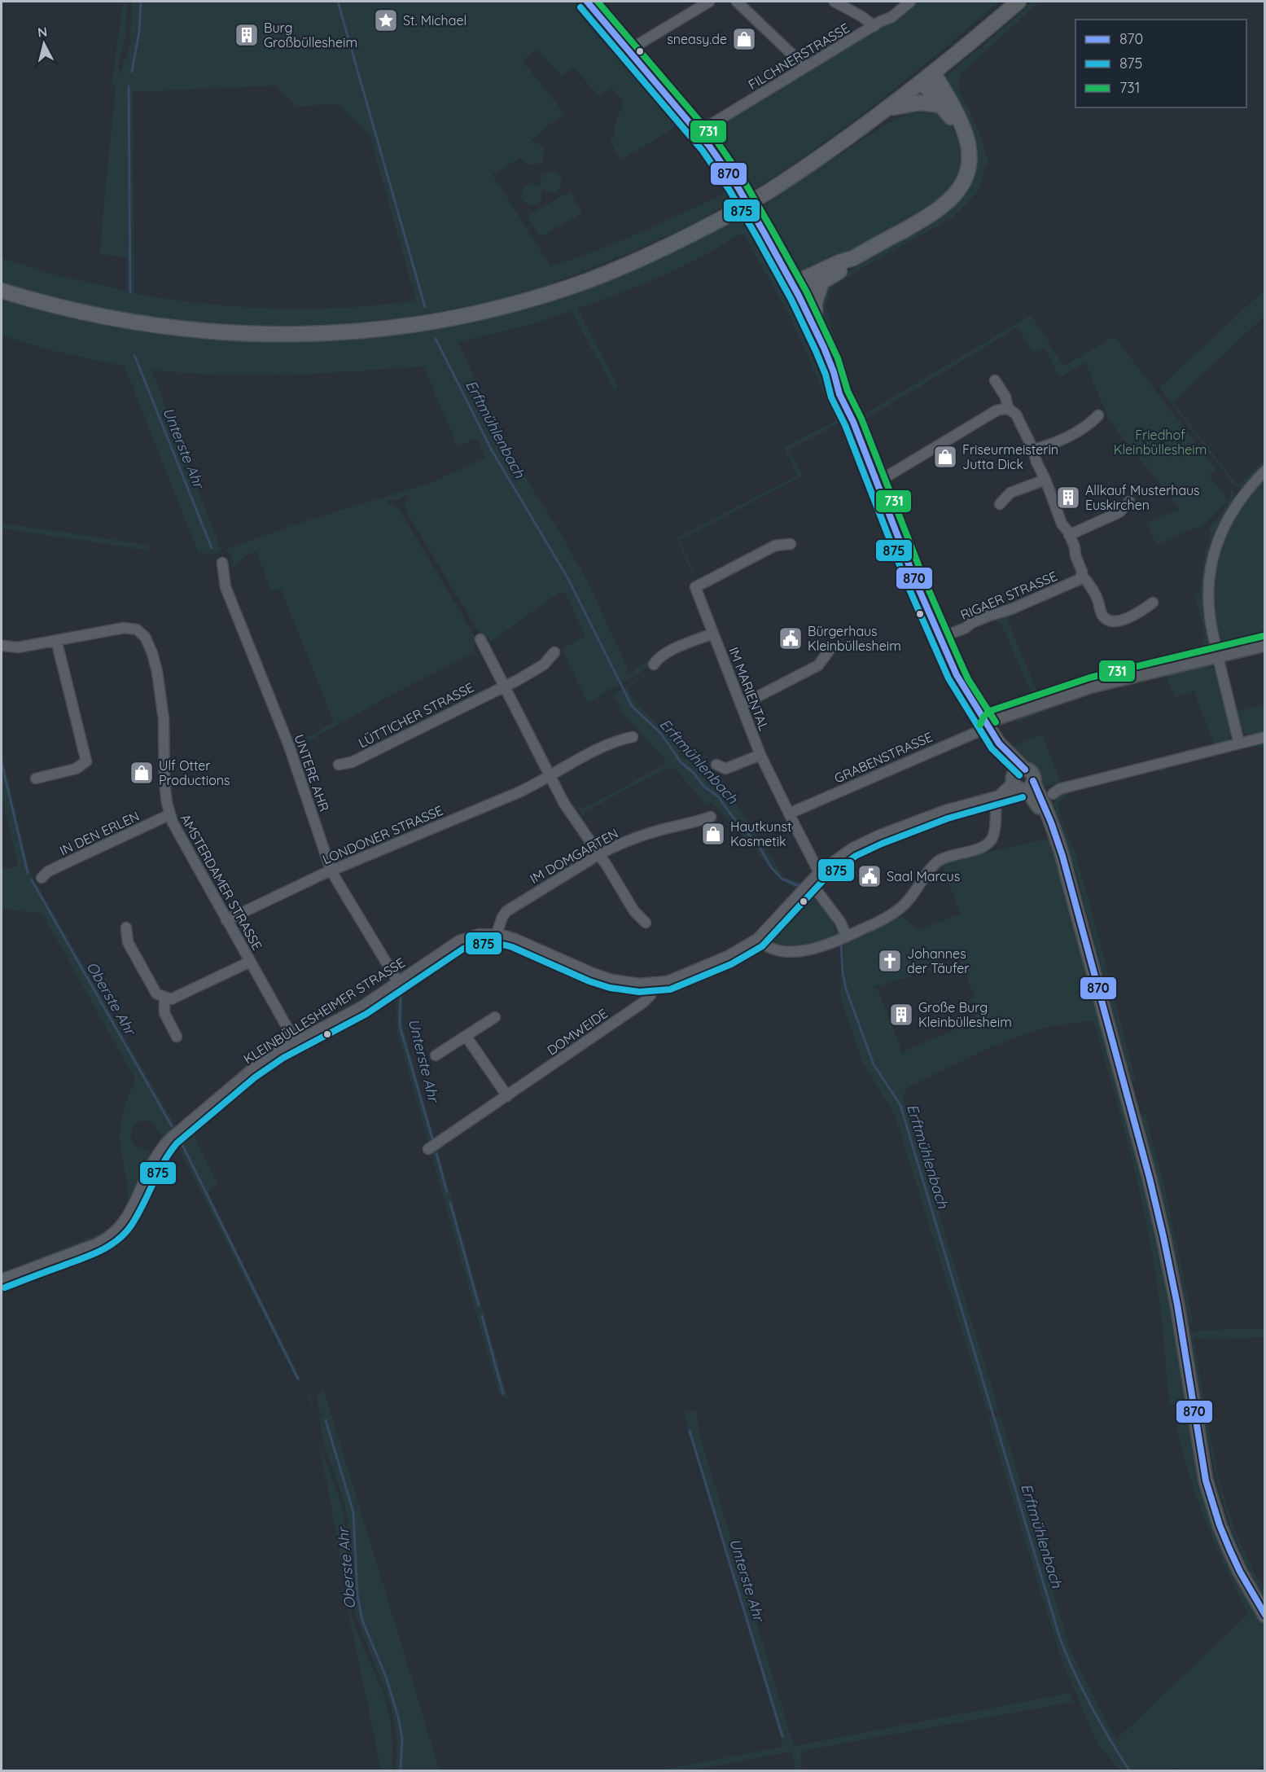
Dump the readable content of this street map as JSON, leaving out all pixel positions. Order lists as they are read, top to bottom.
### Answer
{
  "streets": {
    "street": [
      "FILCHNERSTRASSE",
      "RIGAER STRASSE",
      "IM MARIENTAL",
      "LÜTTICHER STRASSE",
      "GRABENSTRASSE",
      "UNTERE AHR",
      "IN DEN ERLEN",
      "LONDONER STRASSE",
      "IM DOMGARTEN",
      "AMSTERDAMER STRASSE",
      "KLEINBÜLLESHEIMER STRASSE",
      "DOMWEIDE"
    ]
  },
  "crossings": [
    ["IM MARIENTAL", "GRABENSTRASSE"],
    ["IM MARIENTAL", "KLEINBÜLLESHEIMER STRASSE"],
    ["UNTERE AHR", "LONDONER STRASSE"],
    ["UNTERE AHR", "KLEINBÜLLESHEIMER STRASSE"],
    ["IN DEN ERLEN", "AMSTERDAMER STRASSE"],
    ["LONDONER STRASSE", "AMSTERDAMER STRASSE"],
    ["IM DOMGARTEN", "KLEINBÜLLESHEIMER STRASSE"],
    ["AMSTERDAMER STRASSE", "KLEINBÜLLESHEIMER STRASSE"],
    ["KLEINBÜLLESHEIMER STRASSE", "DOMWEIDE"]
  ],
  "water": ["Erftmühlenbach", "Unterste Ahr", "Oberste Ahr"],
  "parks": ["Friedhof Kleinbüllesheim"],
  "places": {
    "place": ["St. Michael"],
    "building": ["Burg Großbüllesheim", "Allkauf Musterhaus Euskirchen", "Große Burg Kleinbüllesheim"],
    "shop": [
      "sneasy.de",
      "Friseurmeisterin Jutta Dick",
      "Ulf Otter Productions",
      "Hautkunst Kosmetik"
    ],
    "public building": ["Bürgerhaus Kleinbüllesheim", "Saal Marcus"],
    "church": ["Johannes der Täufer"]
  },
  "lines": ["transit line 870", "transit line 731", "transit line 875"],
  "legend": ["870", "875", "731"],
  "north": "top"
}
